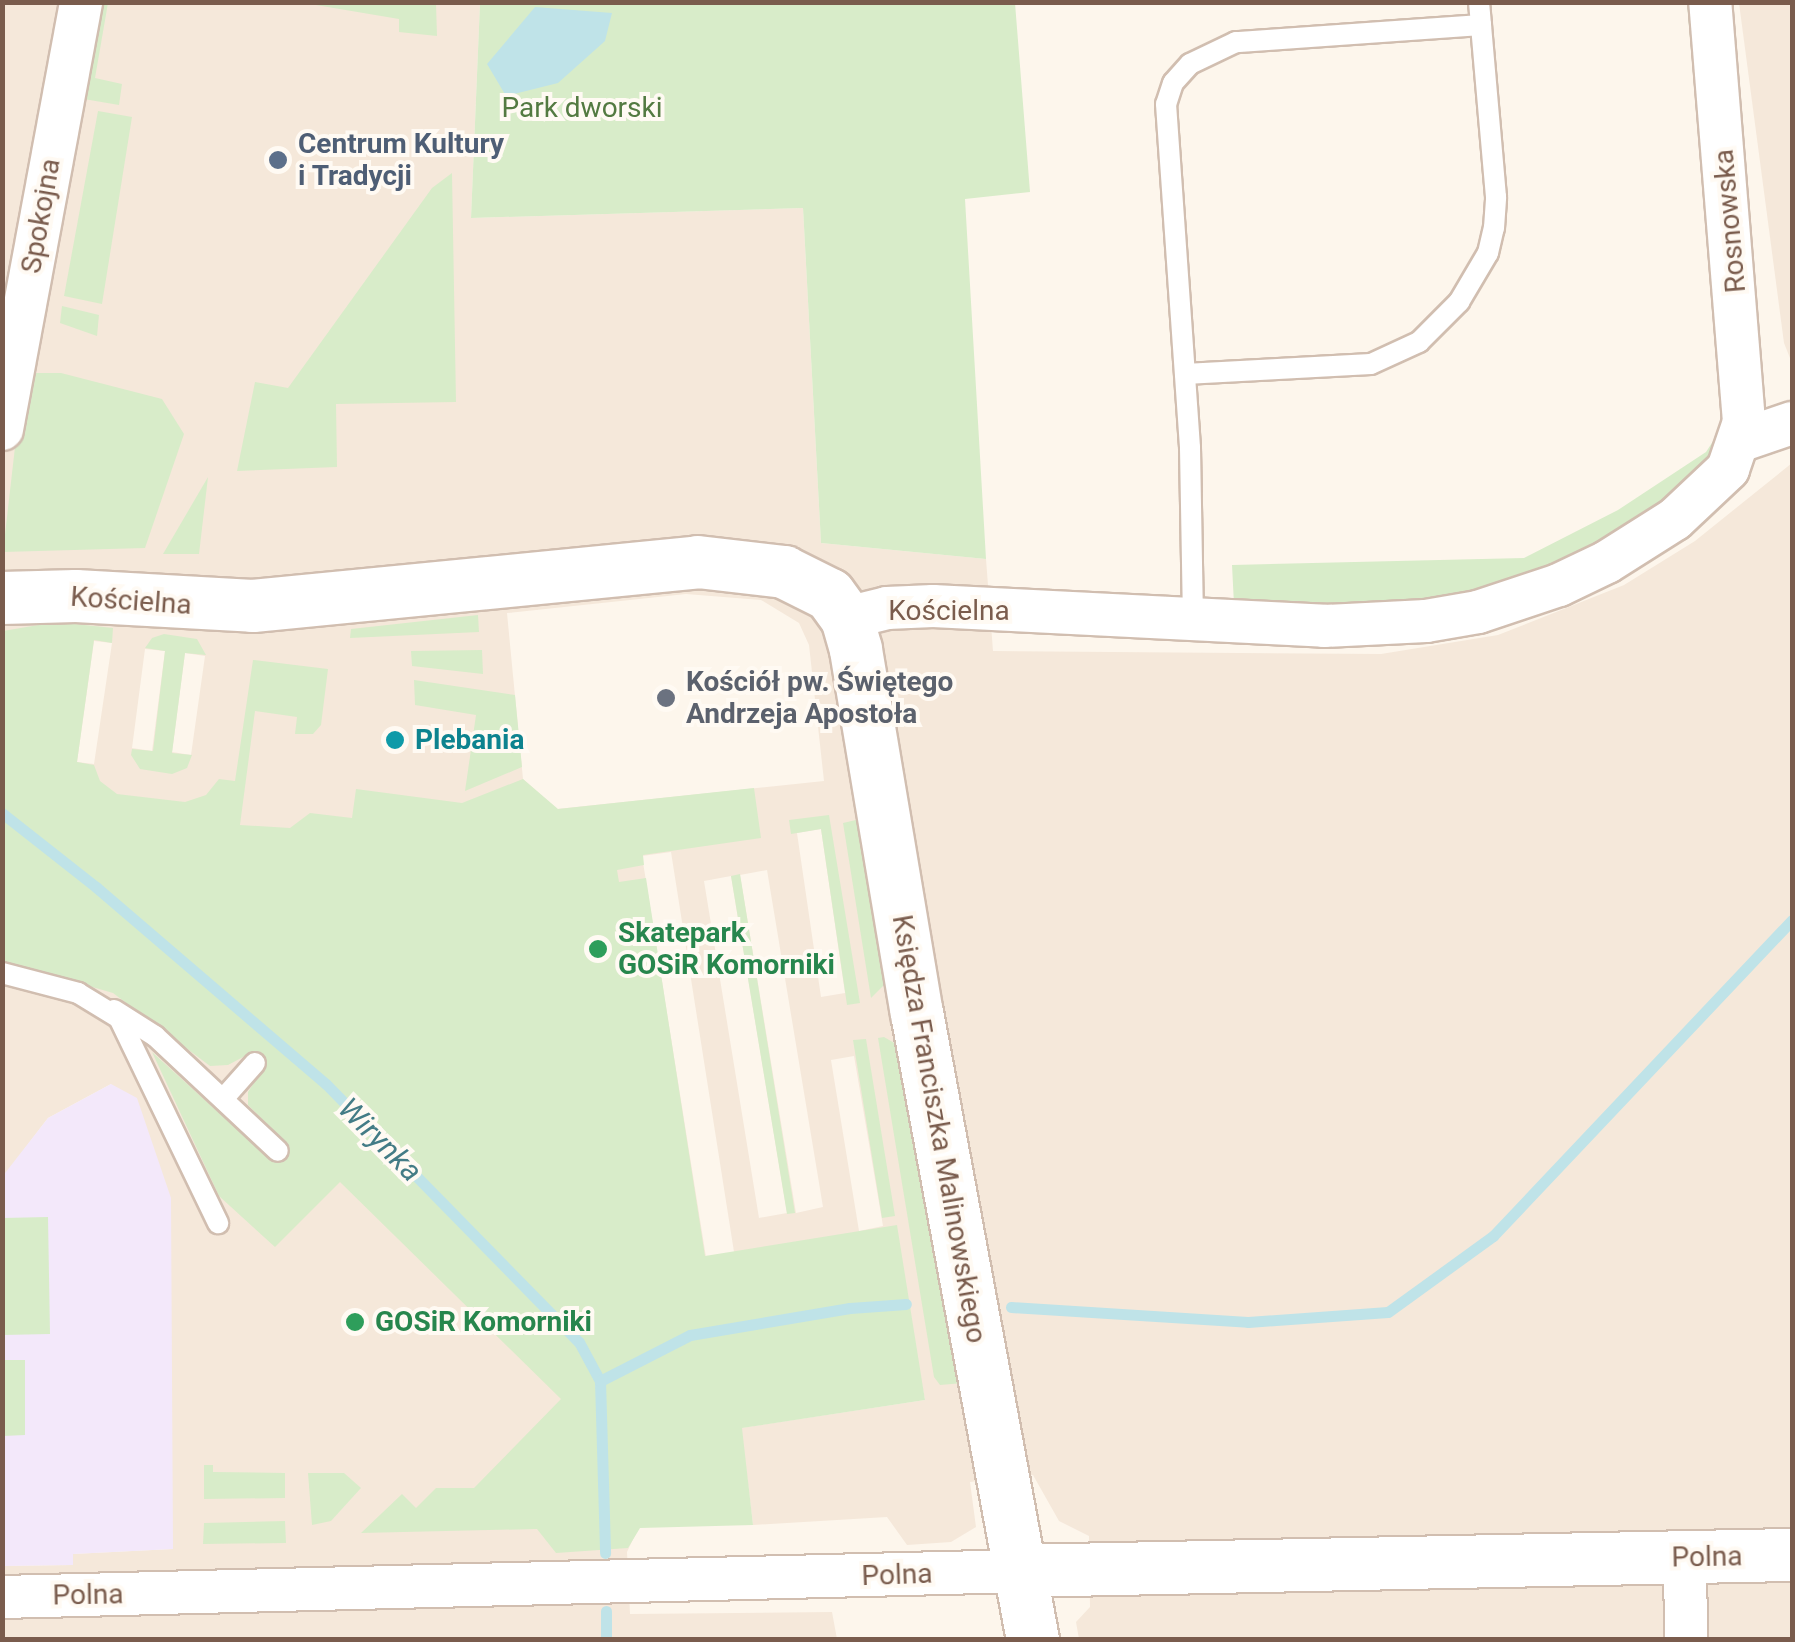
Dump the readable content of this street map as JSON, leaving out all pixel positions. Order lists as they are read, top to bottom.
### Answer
{
  "streets": {
    "street": [
      "Spokojna",
      "Rosnowska",
      "Kościelna",
      "Księdza Franciszka Malinowskiego",
      "Polna"
    ]
  },
  "crossings": [
    ["Rosnowska", "Kościelna"],
    ["Kościelna", "Księdza Franciszka Malinowskiego"],
    ["Księdza Franciszka Malinowskiego", "Polna"]
  ],
  "water": ["Wirynka"],
  "parks": ["Park dworski"],
  "places": [
    "Centrum Kultury i Tradycji",
    "Kościół pw. Świętego Andrzeja Apostoła",
    "Plebania",
    "Skatepark GOSiR Komorniki",
    "GOSiR Komorniki"
  ]
}
